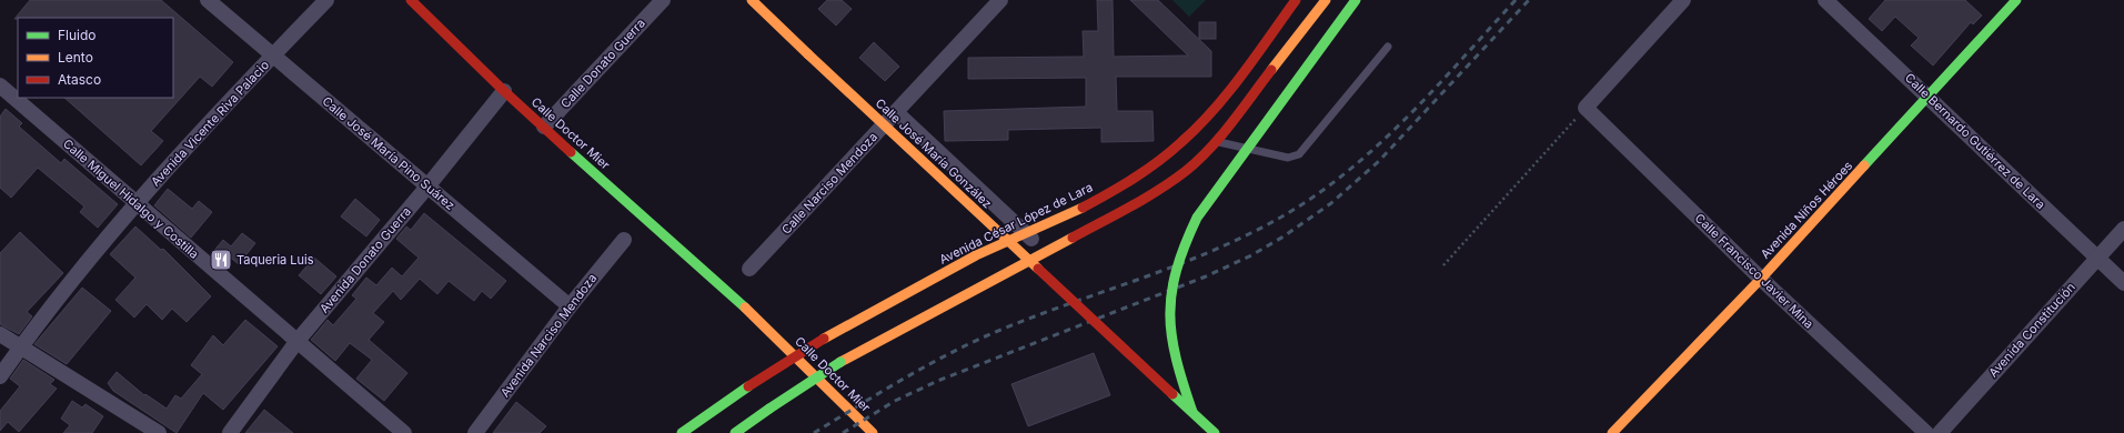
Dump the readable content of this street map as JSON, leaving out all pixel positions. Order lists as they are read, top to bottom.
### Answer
{
  "streets": {
    "main road": [
      "Calle Doctor Mier",
      "Calle José María González",
      "Avenida Niños Héroes",
      "Avenida César López de Lara"
    ],
    "street": [
      "Calle Donato Guerra",
      "Avenida Vicente Riva Palacio",
      "Calle Bernardo Gutiérrez de Lara",
      "Calle José María Pino Suárez",
      "Calle Narciso Mendoza",
      "Calle Miguel Hidalgo y Costilla",
      "Avenida Donato Guerra",
      "Calle Francisco Javier Mina",
      "Avenida Constitución",
      "Avenida Narciso Mendoza"
    ]
  },
  "crossings": [
    ["Calle Donato Guerra", "Calle Doctor Mier"],
    ["Avenida Vicente Riva Palacio", "Calle José María Pino Suárez"],
    ["Avenida Vicente Riva Palacio", "Calle Miguel Hidalgo y Costilla"],
    ["Calle Doctor Mier", "Avenida Donato Guerra"],
    ["Calle Bernardo Gutiérrez de Lara", "Avenida Niños Héroes"],
    ["Calle Bernardo Gutiérrez de Lara", "Avenida Constitución"],
    ["Calle José María Pino Suárez", "Avenida Donato Guerra"],
    ["Calle José María Pino Suárez", "Avenida Narciso Mendoza"],
    ["Calle Miguel Hidalgo y Costilla", "Avenida Donato Guerra"],
    ["Avenida Niños Héroes", "Calle Francisco Javier Mina"]
  ],
  "places": {
    "restaurant": ["Taqueria Luis"]
  },
  "legend": ["Fluido", "Lento", "Atasco"]
}
